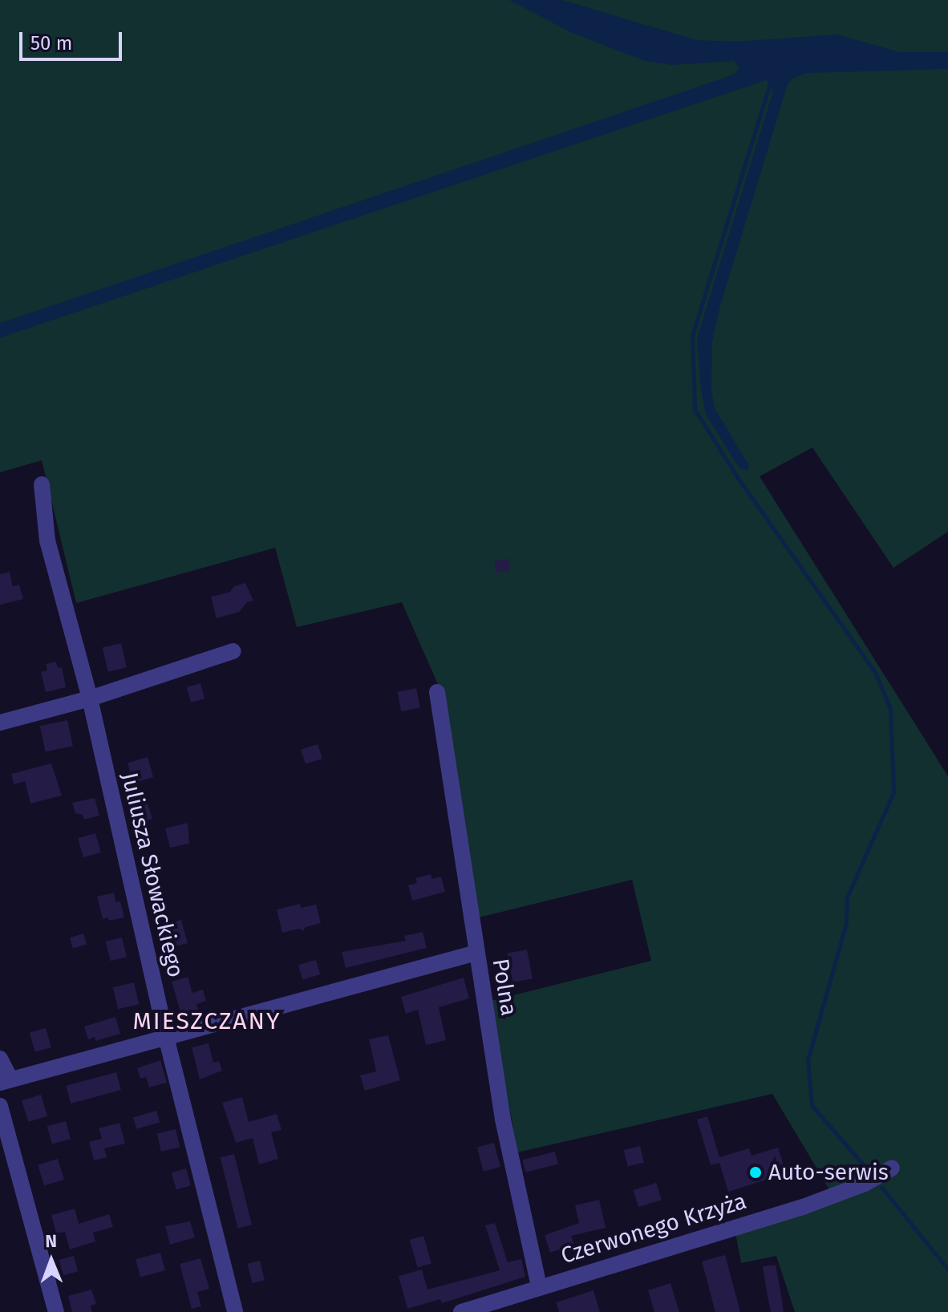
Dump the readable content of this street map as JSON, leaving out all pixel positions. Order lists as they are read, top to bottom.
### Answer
{
  "streets": {
    "street": ["Juliusza Słowackiego", "Polna", "Czerwonego Krzyża"]
  },
  "crossings": [
    ["Polna", "Czerwonego Krzyża"]
  ],
  "districts": ["MIESZCZANY"],
  "places": ["Auto-serwis"],
  "scale_bar": "50 m",
  "north": "top"
}
